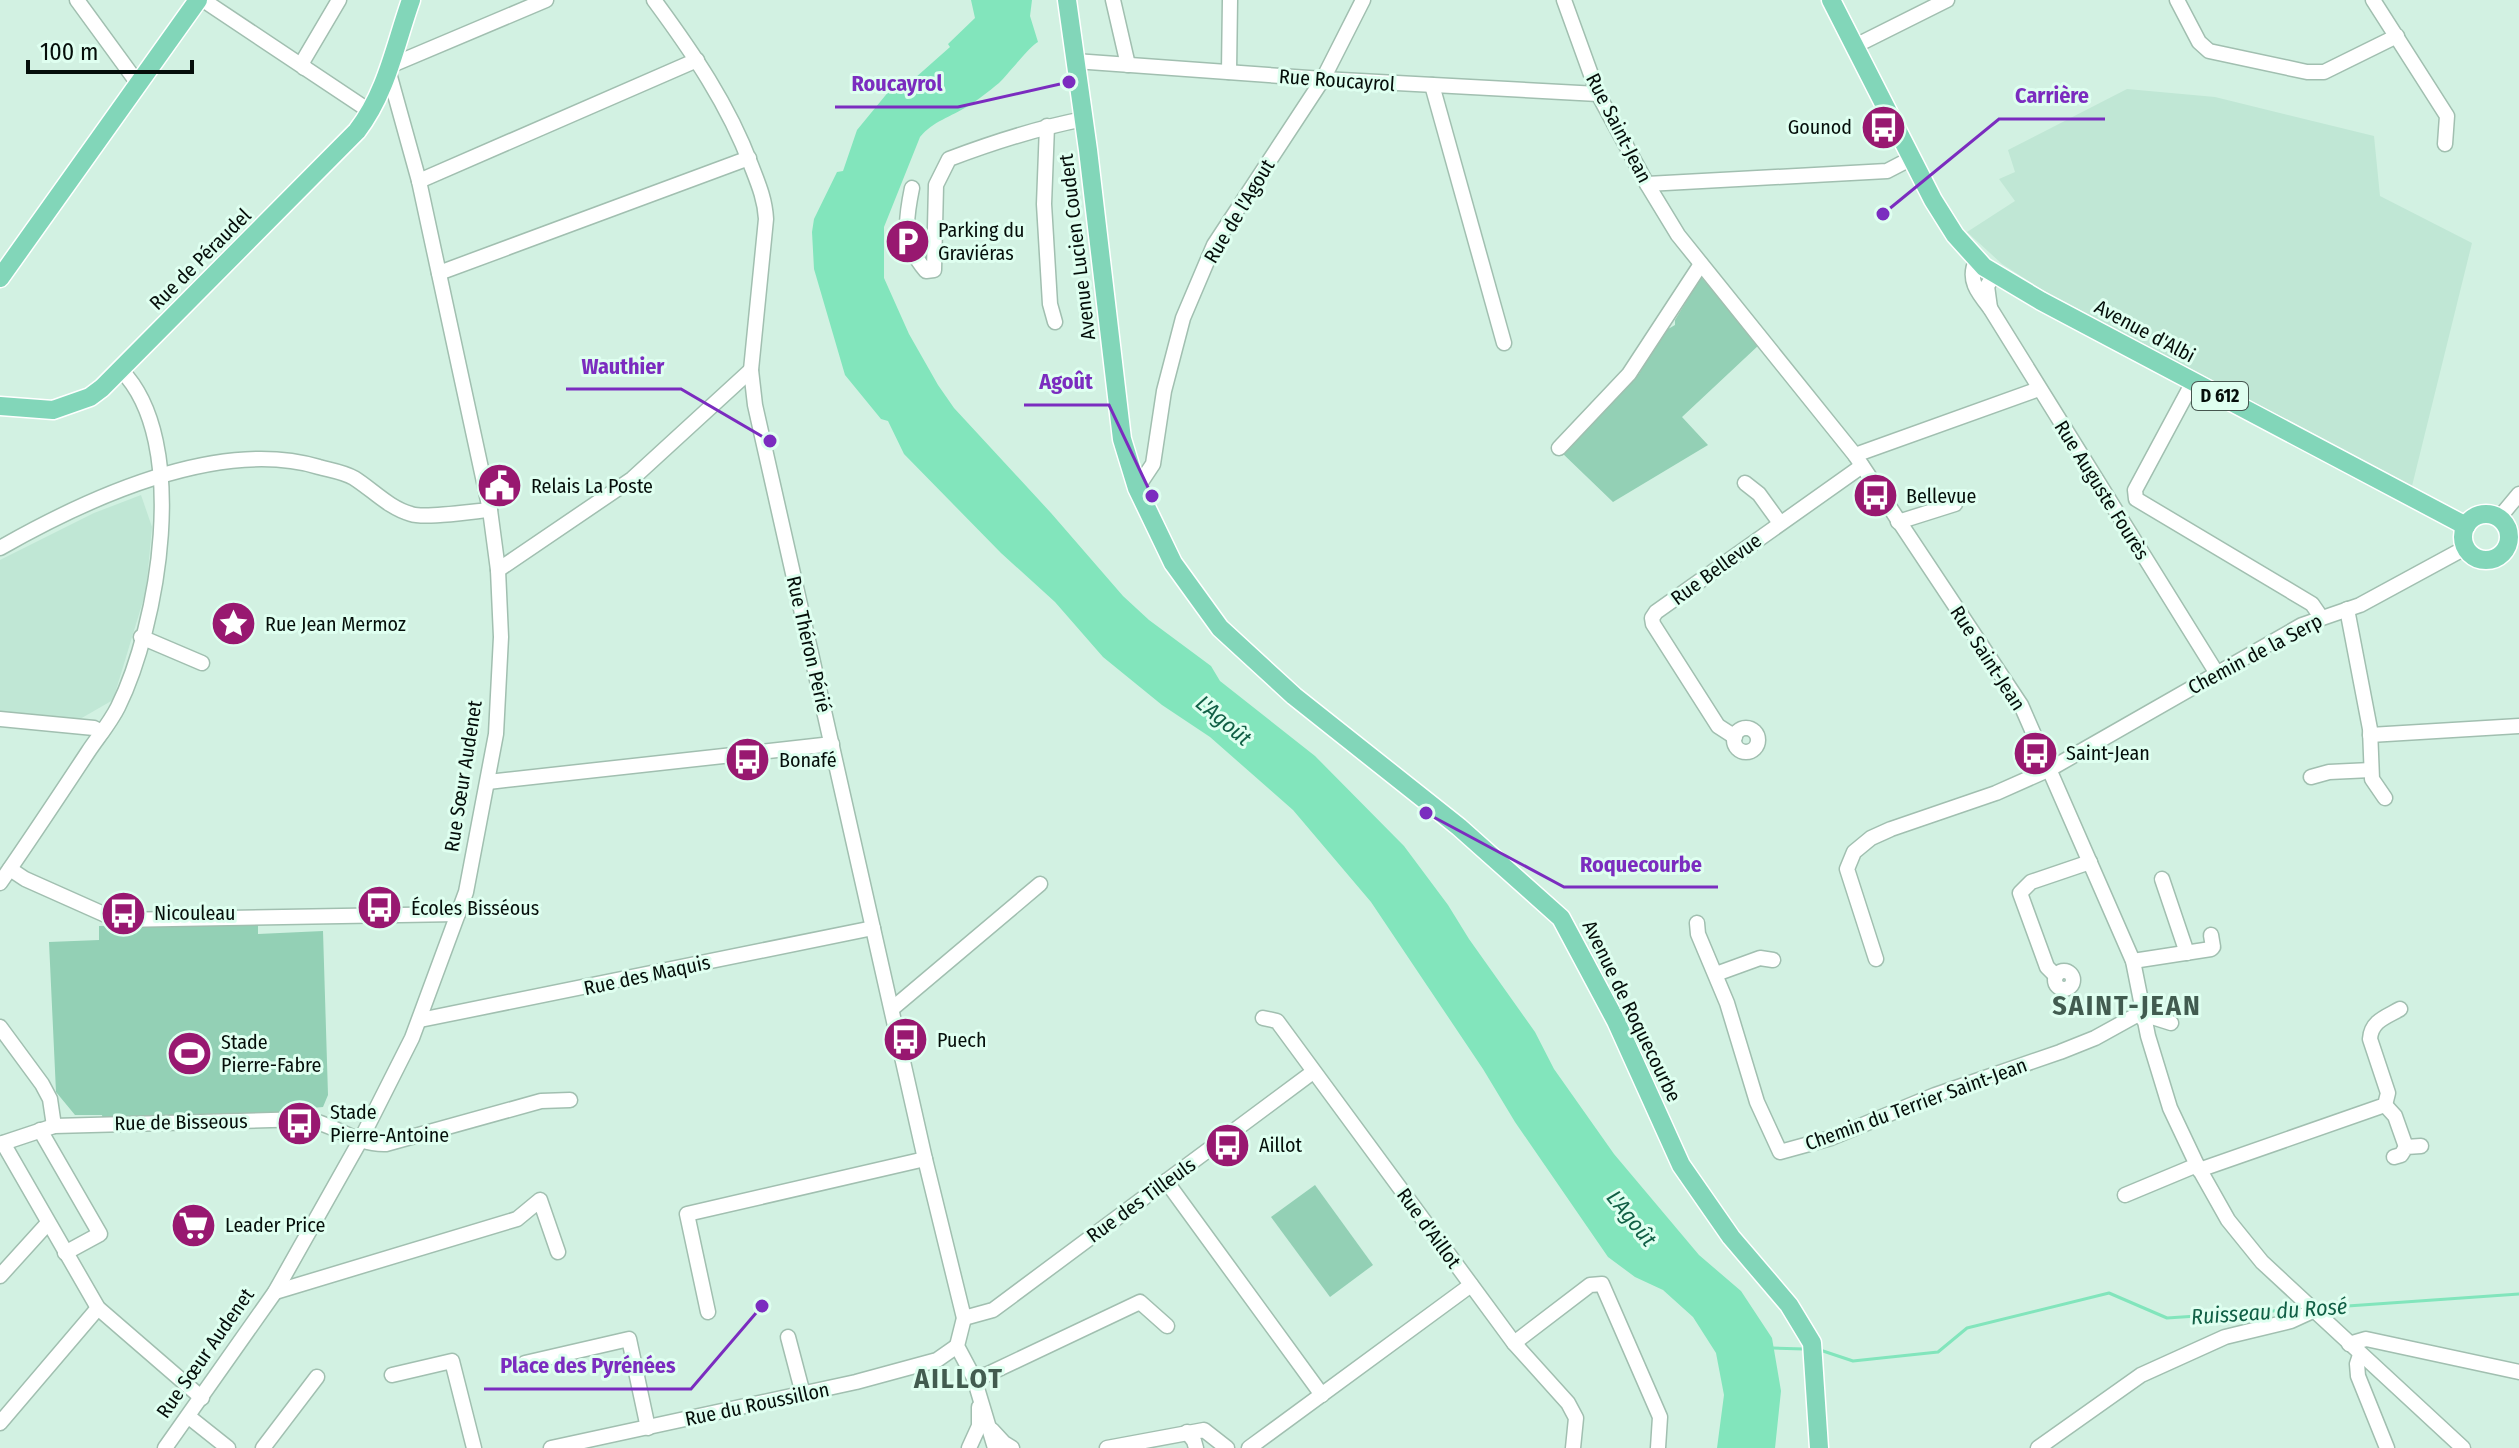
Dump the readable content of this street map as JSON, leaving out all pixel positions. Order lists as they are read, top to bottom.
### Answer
{
  "streets": {
    "main road": [
      "Avenue Lucien Coudert",
      "Rue de Péraudel",
      "Avenue d'Albi",
      "D 612",
      "Avenue de Roquecourbe"
    ],
    "street": [
      "Rue Roucayrol",
      "Rue Saint-Jean",
      "Rue de l'Agout",
      "Rue Auguste Fourès",
      "Rue Bellevue",
      "Rue Théron Périé",
      "Chemin de la Serp",
      "Rue Sœur Audenet",
      "Rue des Maquis",
      "Chemin du Terrier Saint-Jean",
      "Rue de Bisseous",
      "Rue des Tilleuls",
      "Rue d'Aillot",
      "Rue du Roussillon"
    ]
  },
  "crossings": [
    ["Rue Roucayrol", "Rue Saint-Jean"],
    ["Rue Roucayrol", "Rue de l'Agout"],
    ["Rue Roucayrol", "Avenue Lucien Coudert"],
    ["Rue Saint-Jean", "Rue Bellevue"],
    ["Rue Saint-Jean", "Chemin de la Serp"],
    ["Rue Saint-Jean", "Chemin du Terrier Saint-Jean"],
    ["Rue de l'Agout", "Avenue Lucien Coudert"],
    ["Rue de l'Agout", "Avenue de Roquecourbe"],
    ["Avenue Lucien Coudert", "Avenue de Roquecourbe"],
    ["Rue de Péraudel", "Rue Sœur Audenet"],
    ["Avenue d'Albi", "D 612"],
    ["Avenue d'Albi", "Rue Auguste Fourès"],
    ["Avenue d'Albi", "Chemin de la Serp"],
    ["D 612", "Rue Auguste Fourès"],
    ["Rue Auguste Fourès", "Rue Bellevue"],
    ["Rue Auguste Fourès", "Chemin de la Serp"],
    ["Rue Théron Périé", "Rue des Maquis"],
    ["Rue Théron Périé", "Rue des Tilleuls"],
    ["Rue Théron Périé", "Rue du Roussillon"],
    ["Rue Sœur Audenet", "Rue des Maquis"],
    ["Rue Sœur Audenet", "Rue de Bisseous"],
    ["Rue des Tilleuls", "Rue d'Aillot"]
  ],
  "districts": ["SAINT-JEAN", "AILLOT"],
  "water": ["L'Agoût", "Ruisseau du Rosé"],
  "places": {
    "other": [
      "Roucayrol",
      "Carrière",
      "Wauthier",
      "Agoût",
      "Roquecourbe",
      "Place des Pyrénées"
    ],
    "bus stop": [
      "Gounod",
      "Bellevue",
      "Saint-Jean",
      "Bonafé",
      "Écoles Bisséous",
      "Nicouleau",
      "Puech",
      "Stade Pierre-Antoine",
      "Aillot"
    ],
    "parking": ["Parking du Graviéras"],
    "public building": ["Relais La Poste"],
    "place": ["Rue Jean Mermoz"],
    "sports": ["Stade Pierre-Fabre"],
    "supermarket": ["Leader Price"]
  },
  "scale_bar": "100 m"
}
